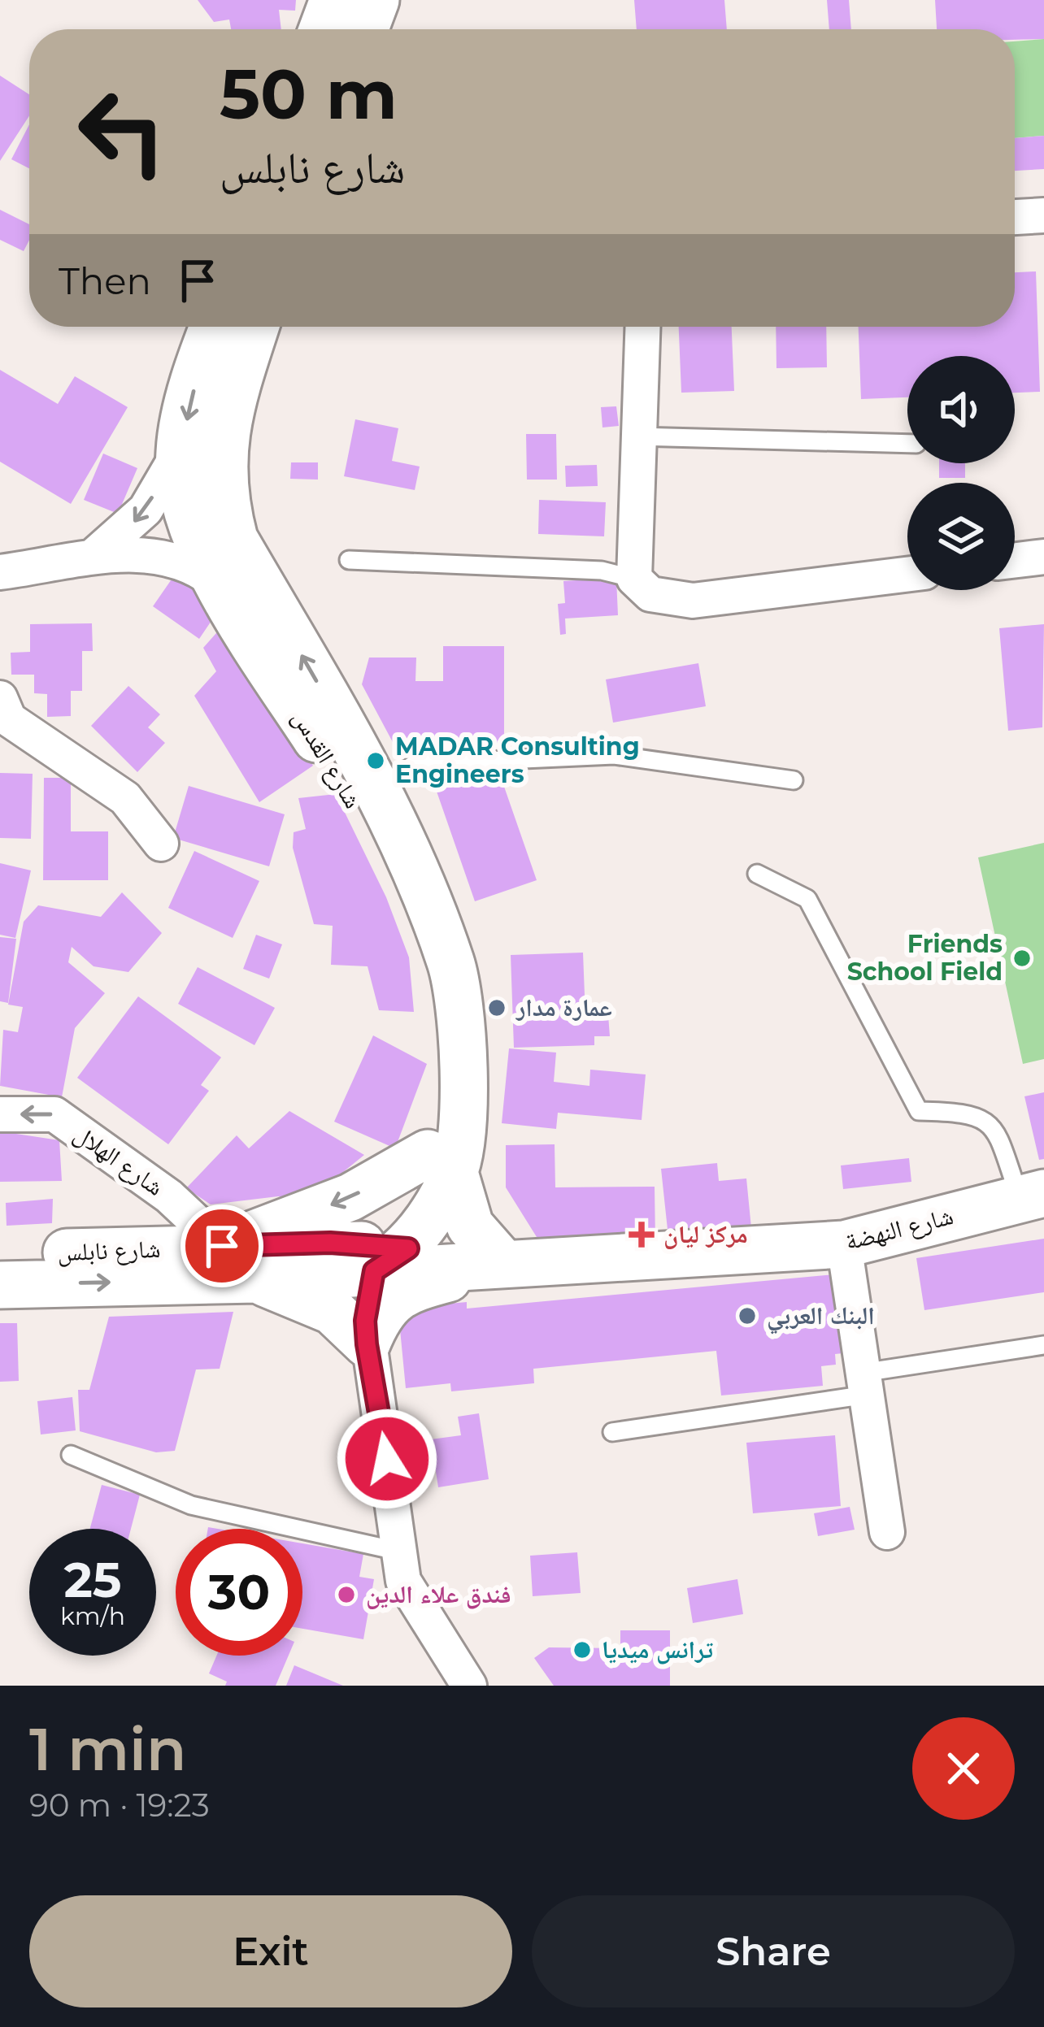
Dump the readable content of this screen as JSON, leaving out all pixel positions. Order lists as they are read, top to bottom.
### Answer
{
  "streets": {
    "main road": ["شارع القدس", "شارع النهضة", "شارع نابلس"],
    "street": ["شارع الهلال"]
  },
  "crossings": [
    ["شارع القدس", "شارع نابلس"],
    ["شارع الهلال", "شارع نابلس"],
    ["شارع النهضة", "شارع نابلس"]
  ],
  "one_way": ["شارع الهلال"],
  "places": {
    "other": [
      "MADAR Consulting Engineers",
      "Friends School Field",
      "عمارة مدار",
      "البنك العربي",
      "فندق علاء الدين",
      "ترانس ميديا"
    ],
    "health": ["مركز ليان"]
  },
  "page": {
    "turn": ["50 m", "شارع نابلس"],
    "then": "Then",
    "speed": "25 km/h",
    "limit": "30",
    "heading": ["1 min", "90 m · 19:23"],
    "buttons": ["Exit", "Share"]
  }
}
